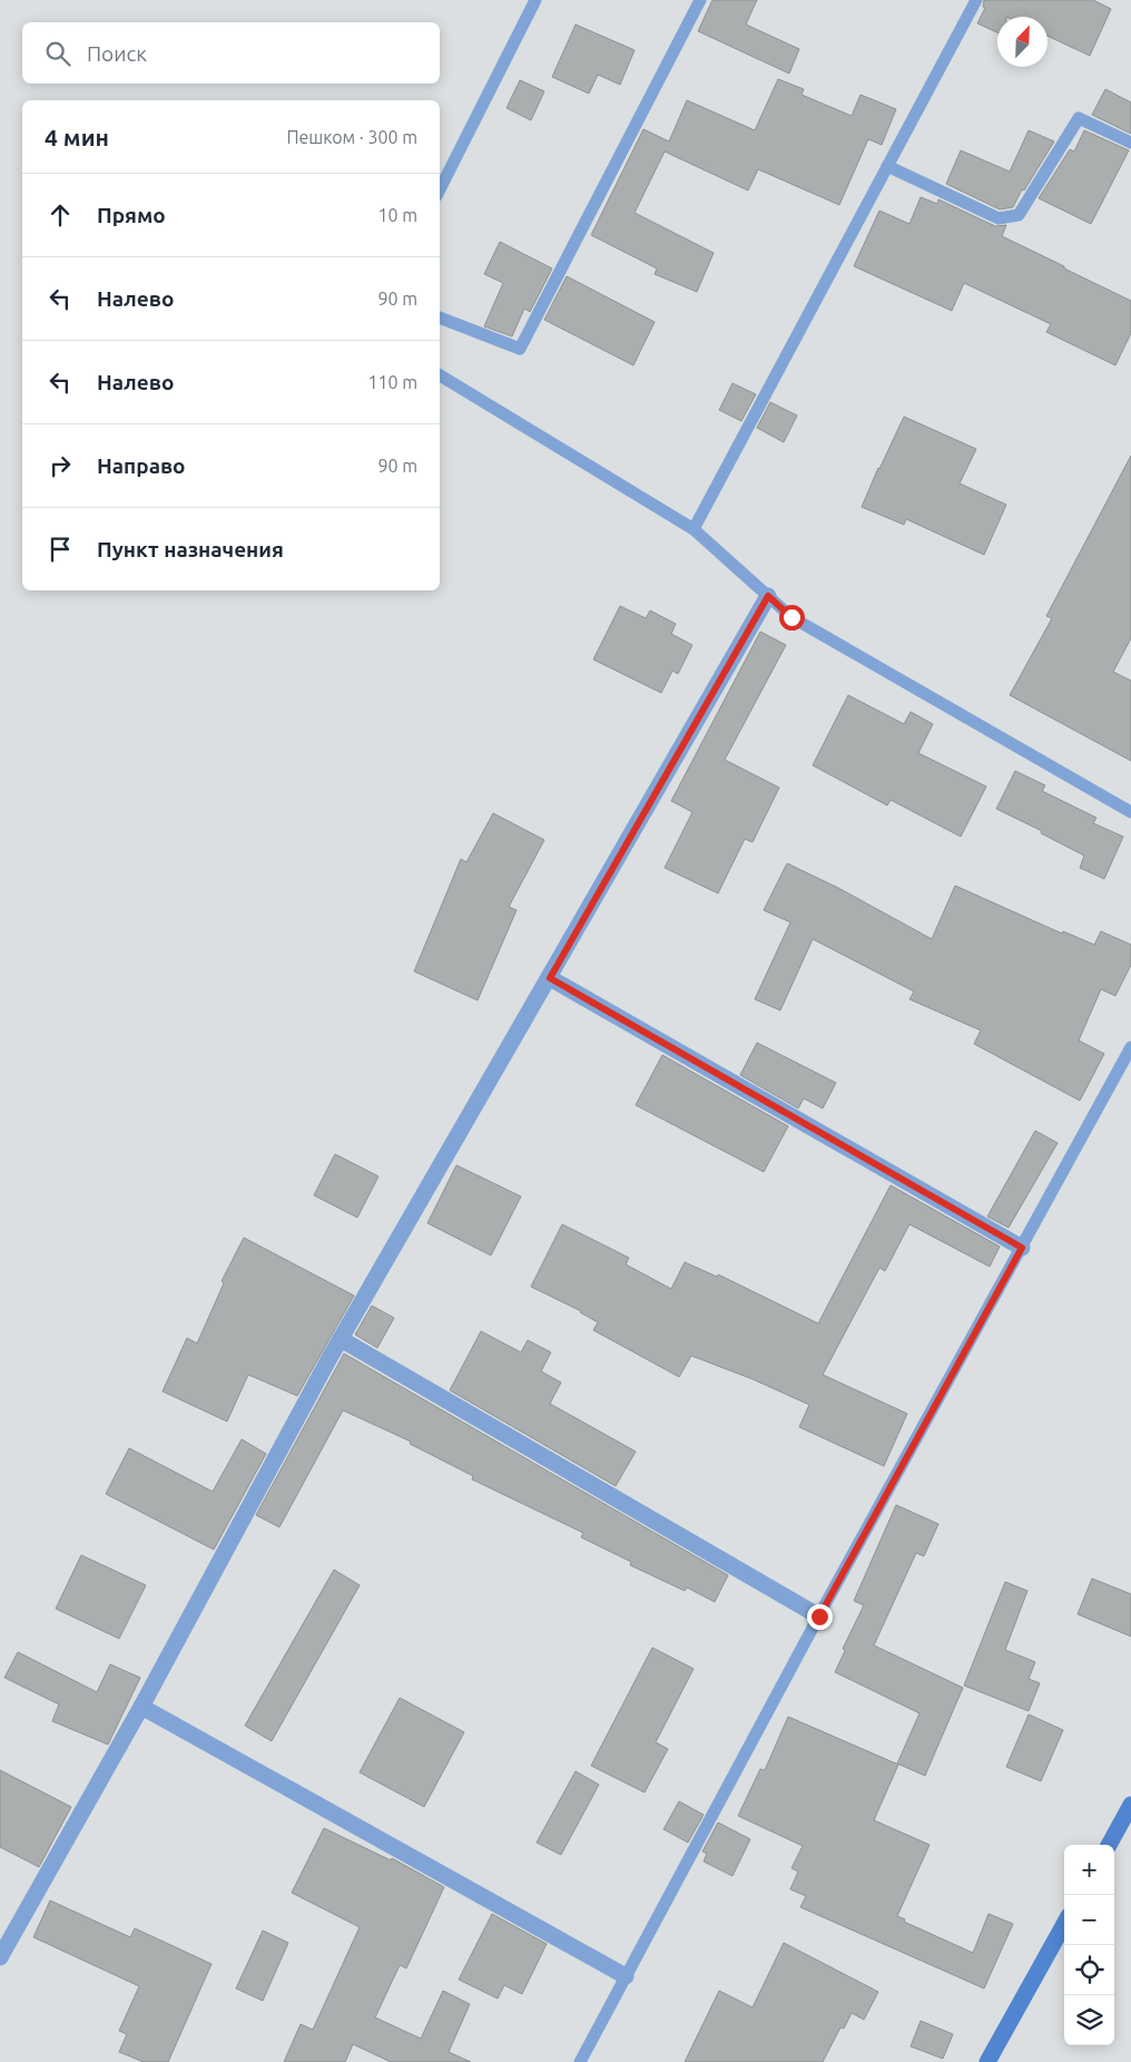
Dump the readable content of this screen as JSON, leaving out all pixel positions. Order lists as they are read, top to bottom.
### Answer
{
  "north": "top right",
  "page": {
    "search": "Поиск",
    "heading": ["4 мин", "Пешком · 300 m"],
    "list": [
      ["Прямо", "10 m"],
      ["Налево", "90 m"],
      ["Налево", "110 m"],
      ["Направо", "90 m"],
      "Пункт назначения"
    ],
    "map_buttons": ["+", "−"]
  }
}
